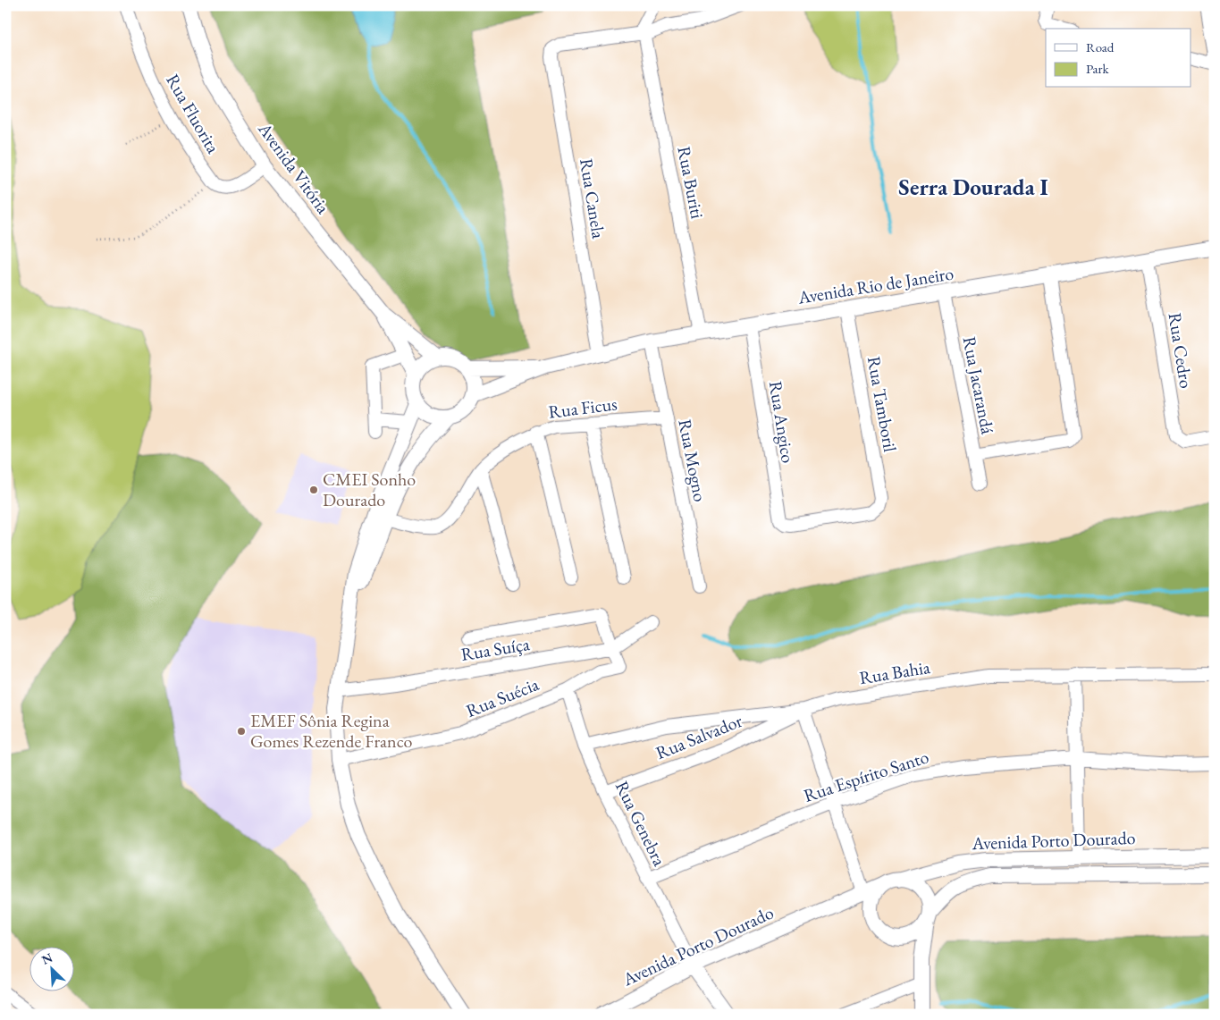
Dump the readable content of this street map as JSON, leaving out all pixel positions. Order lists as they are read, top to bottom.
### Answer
{
  "streets": {
    "street": [
      "Rua Fluorita",
      "Avenida Vitória",
      "Rua Buriti",
      "Rua Canela",
      "Avenida Rio de Janeiro",
      "Rua Cedro",
      "Rua Jacarandá",
      "Rua Tamboril",
      "Rua Ficus",
      "Rua Angico",
      "Rua Mogno",
      "Rua Suíça",
      "Rua Bahia",
      "Rua Suécia",
      "Rua Salvador",
      "Rua Espírito Santo",
      "Rua Genebra",
      "Avenida Porto Dourado"
    ]
  },
  "crossings": [
    ["Avenida Vitória", "Avenida Rio de Janeiro"],
    ["Rua Buriti", "Rua Canela"],
    ["Rua Buriti", "Avenida Rio de Janeiro"],
    ["Rua Canela", "Avenida Rio de Janeiro"],
    ["Avenida Rio de Janeiro", "Rua Cedro"],
    ["Avenida Rio de Janeiro", "Rua Jacarandá"],
    ["Avenida Rio de Janeiro", "Rua Tamboril"],
    ["Avenida Rio de Janeiro", "Rua Angico"],
    ["Avenida Rio de Janeiro", "Rua Mogno"],
    ["Rua Tamboril", "Rua Angico"],
    ["Rua Ficus", "Rua Mogno"],
    ["Rua Suíça", "Rua Suécia"],
    ["Rua Bahia", "Rua Salvador"],
    ["Rua Bahia", "Rua Genebra"],
    ["Rua Suécia", "Rua Genebra"],
    ["Rua Salvador", "Rua Genebra"],
    ["Rua Espírito Santo", "Rua Genebra"],
    ["Rua Genebra", "Avenida Porto Dourado"]
  ],
  "districts": ["Serra Dourada I"],
  "places": ["CMEI Sonho Dourado", "EMEF Sônia Regina Gomes Rezende Franco"],
  "legend": ["Road", "Park"],
  "north": "top left"
}
